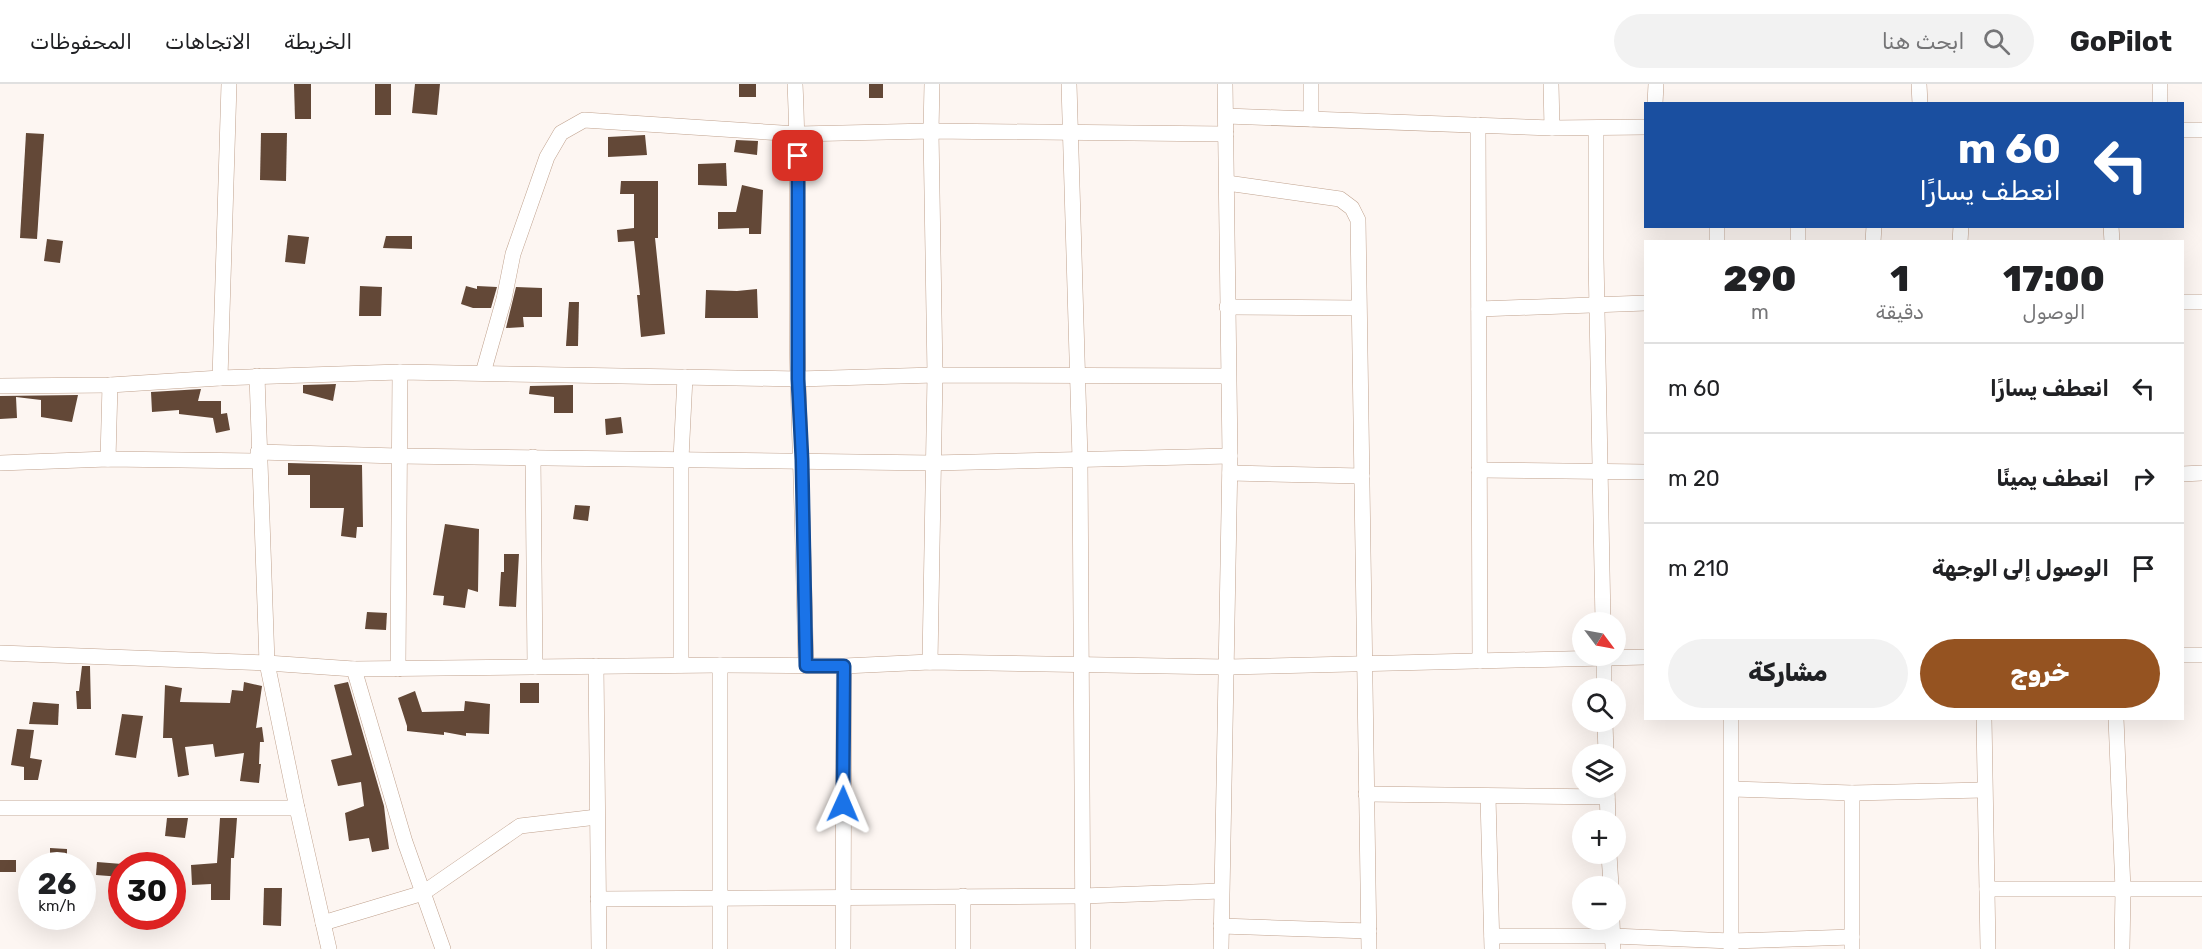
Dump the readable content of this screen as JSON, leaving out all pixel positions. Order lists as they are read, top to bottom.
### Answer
{
  "north": "bottom right",
  "page": {
    "header": "GoPilot",
    "search": "ابحث هنا",
    "nav": ["الخريطة", "الاتجاهات", "المحفوظات"],
    "turn": ["60 m", "انعطف يسارًا"],
    "eta": [
      "17:00",
      "الوصول",
      "1",
      "دقيقة",
      "290",
      "m"
    ],
    "list": [
      {
        "name": "انعطف يسارًا",
        "value": "60 m"
      },
      {
        "name": "انعطف يمينًا",
        "value": "20 m"
      },
      {
        "name": "الوصول إلى الوجهة",
        "value": "210 m"
      }
    ],
    "map_buttons": ["+", "−"],
    "buttons": ["خروج", "مشاركة"],
    "speed": "26 km/h",
    "limit": "30"
  }
}
